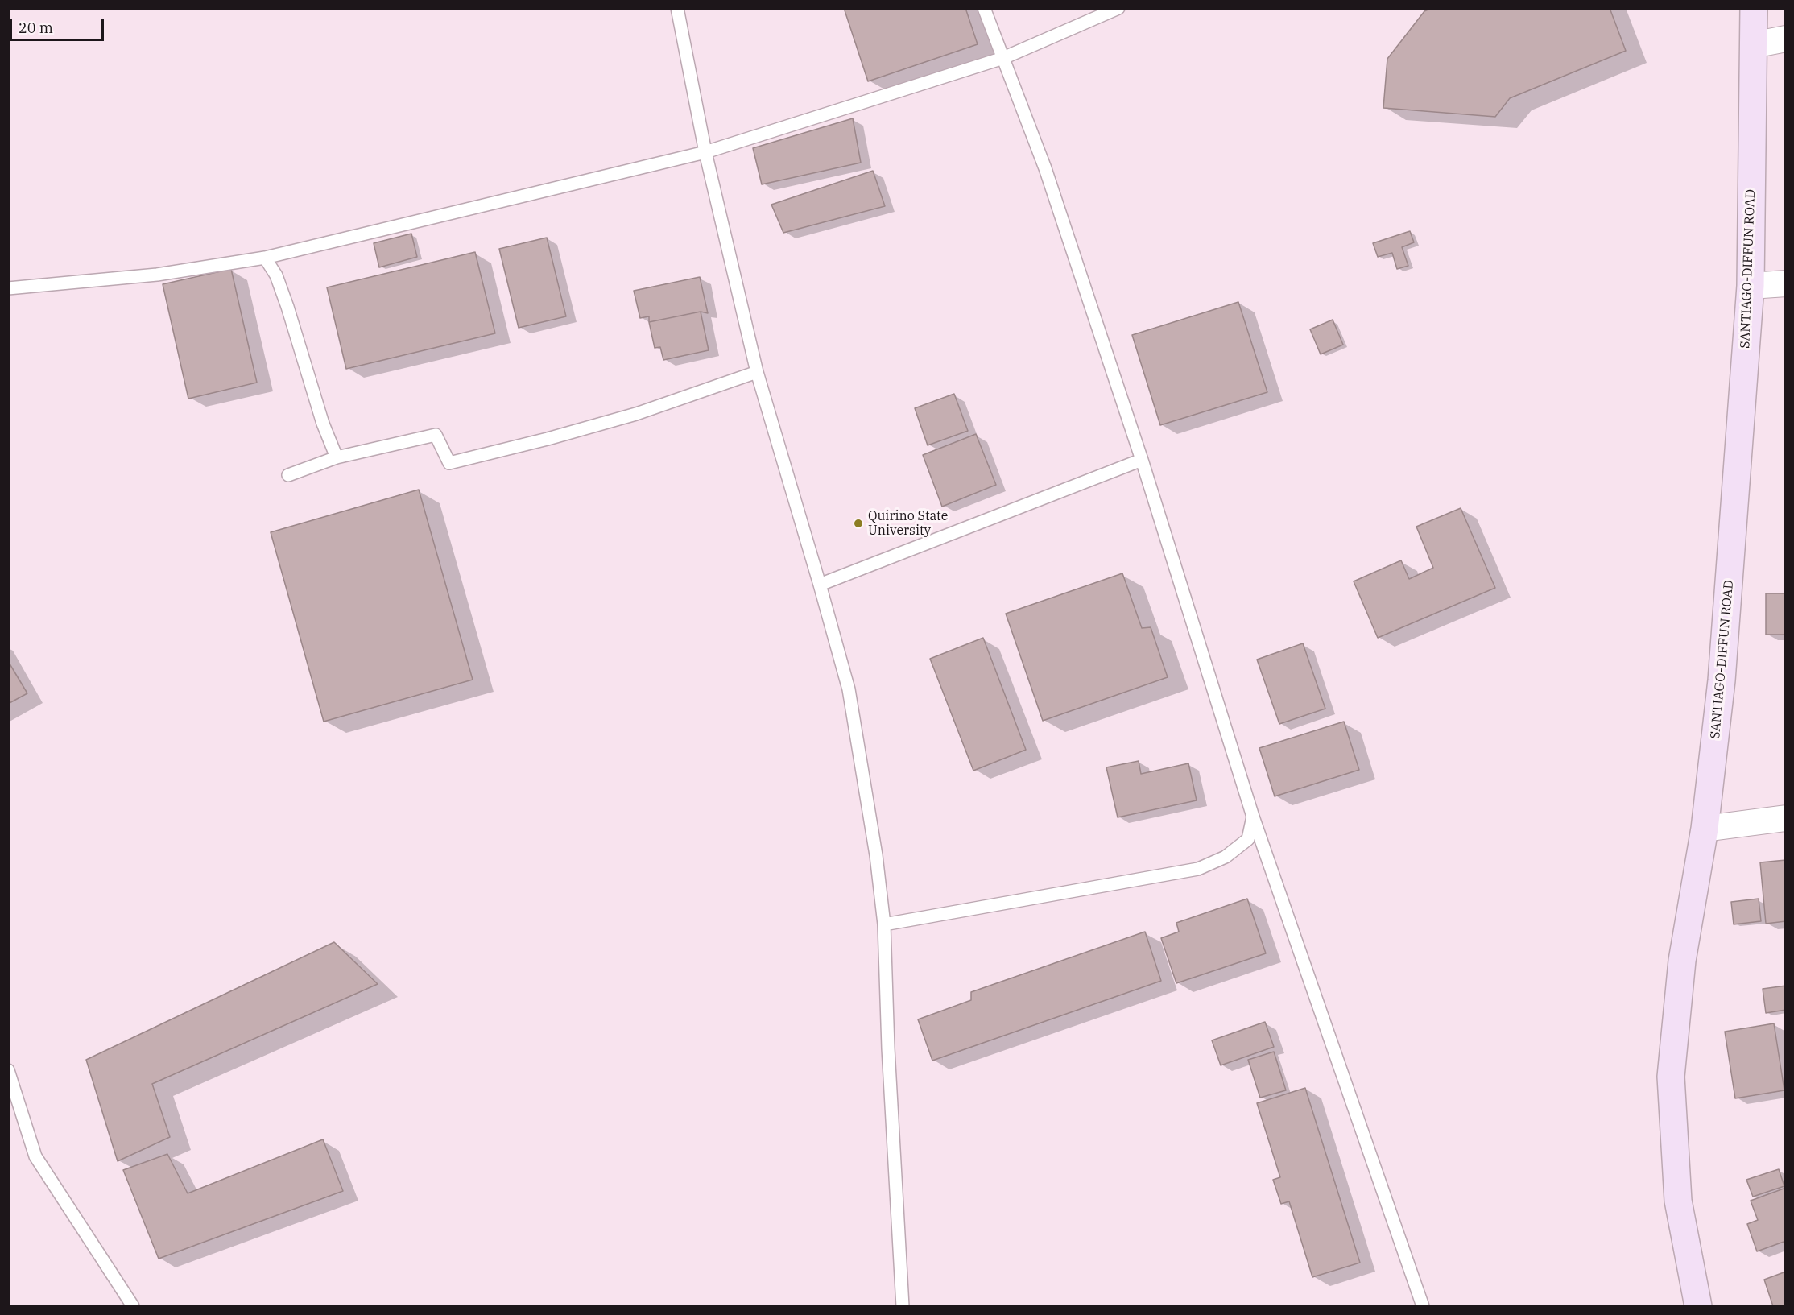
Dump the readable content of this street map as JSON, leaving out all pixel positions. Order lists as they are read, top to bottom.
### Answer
{
  "streets": {
    "main road": ["SANTIAGO-DIFFUN ROAD"]
  },
  "places": ["Quirino State University"],
  "scale_bar": "20 m"
}
